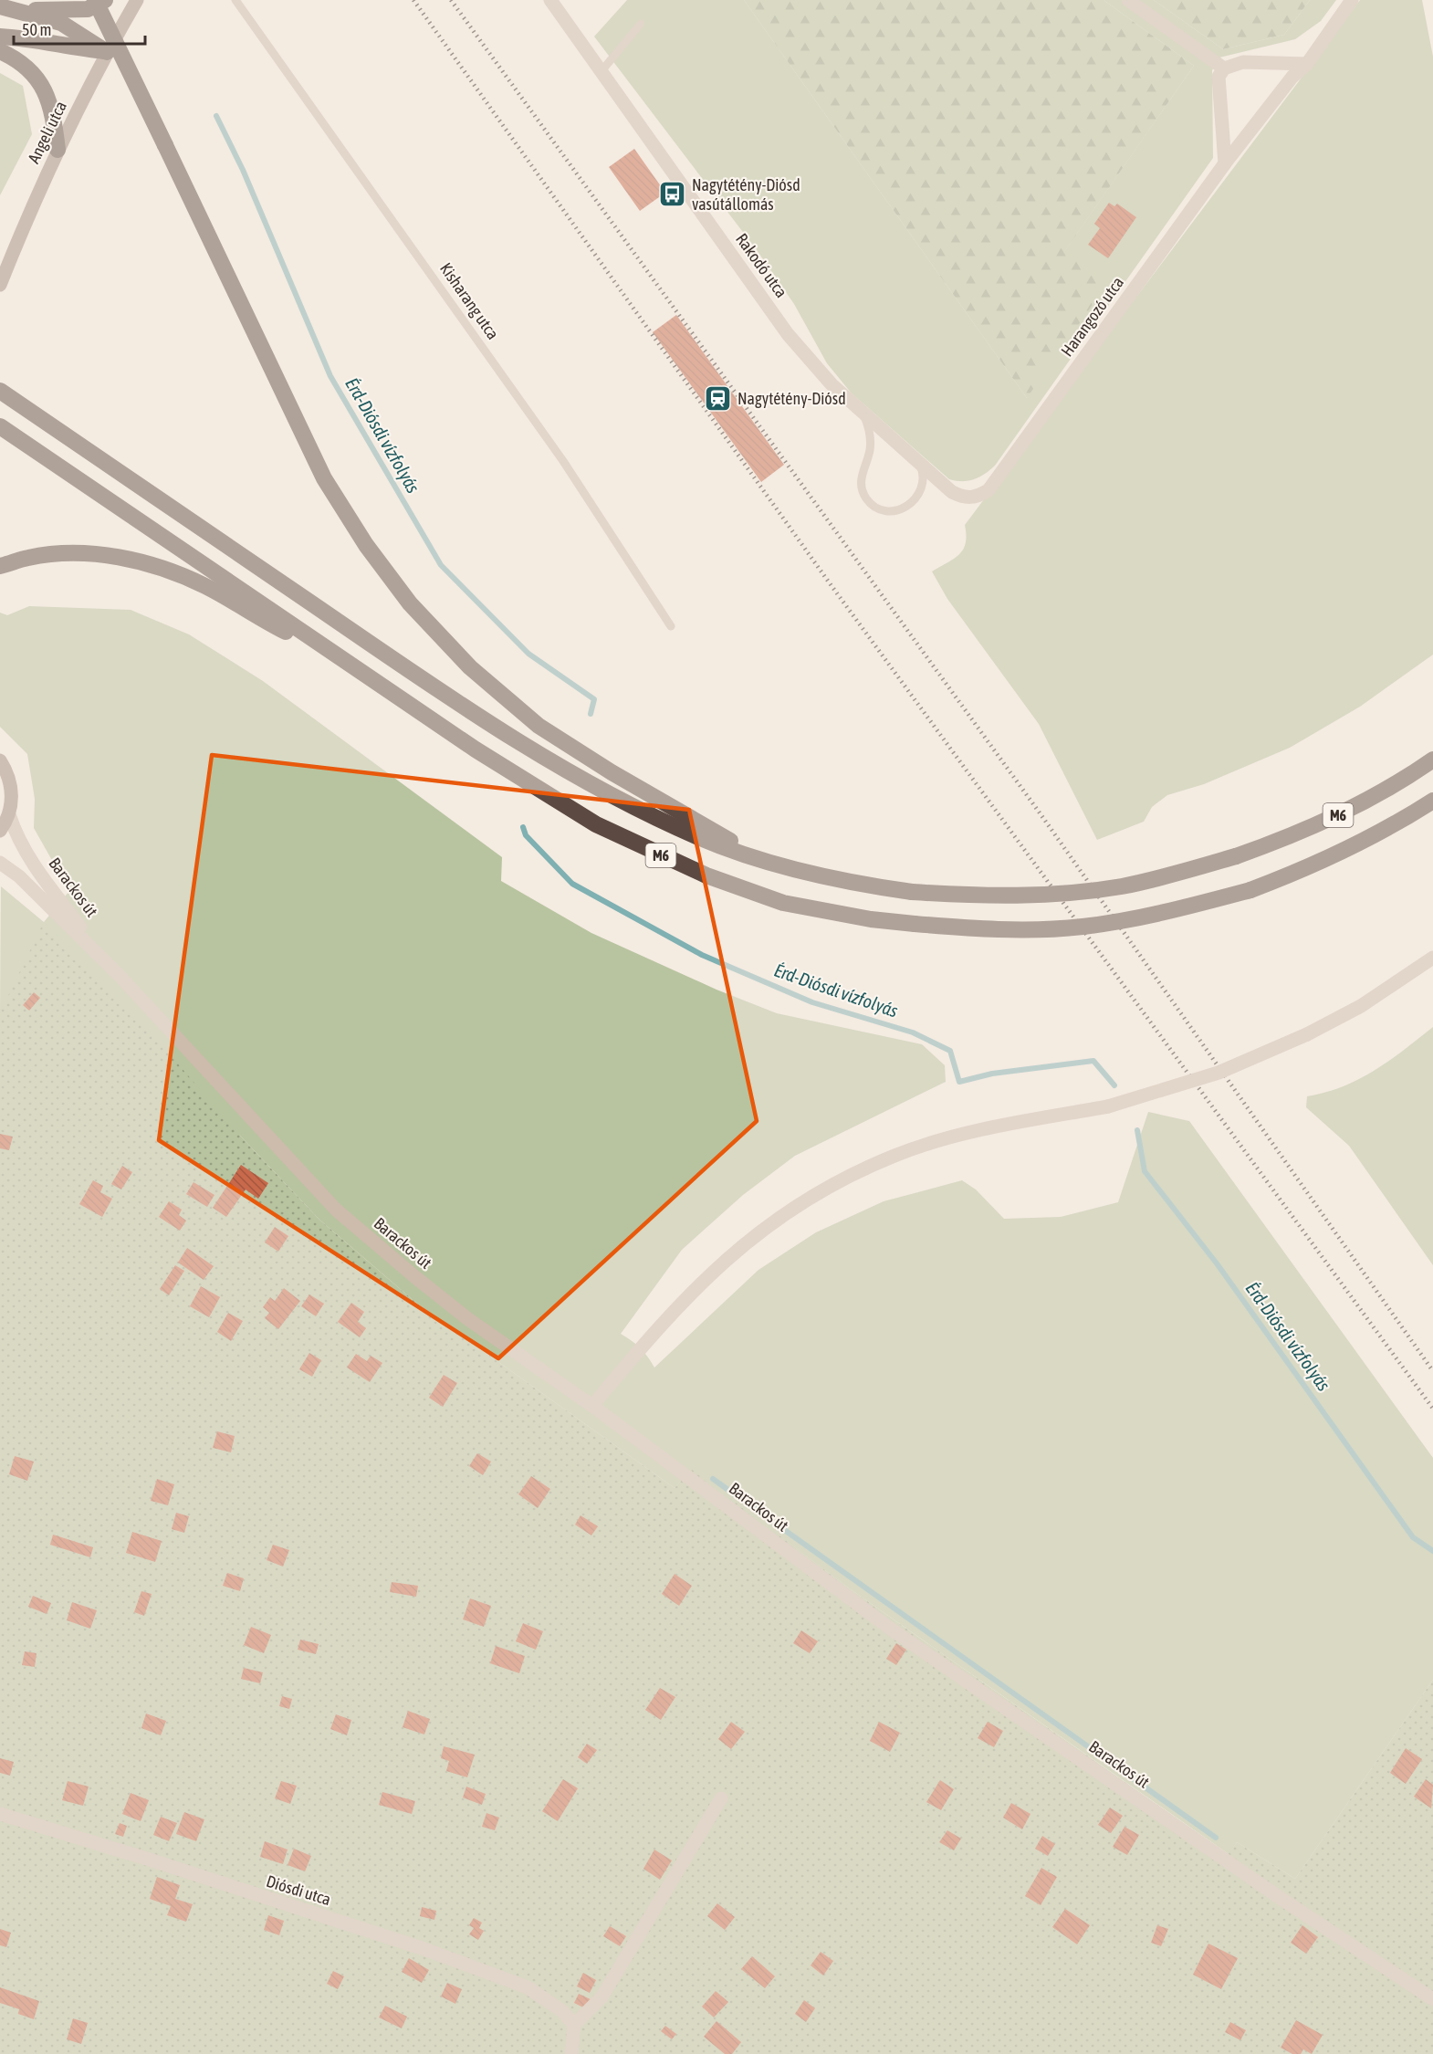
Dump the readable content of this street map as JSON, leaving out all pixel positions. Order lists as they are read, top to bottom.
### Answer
{
  "streets": {
    "highway": ["M6"],
    "street": [
      "Angeli utca",
      "Rakodó utca",
      "Harangozó utca",
      "Barackos út",
      "Diósdi utca"
    ],
    "lane": ["Kisharang utca"]
  },
  "crossings": [
    ["Rakodó utca", "Harangozó utca"]
  ],
  "water": ["Érd-Diósdi vízfolyás"],
  "places": {
    "bus stop": ["Nagytétény-Diósd vasútállomás"],
    "station": ["Nagytétény-Diósd"]
  },
  "scale_bar": "50 m"
}
